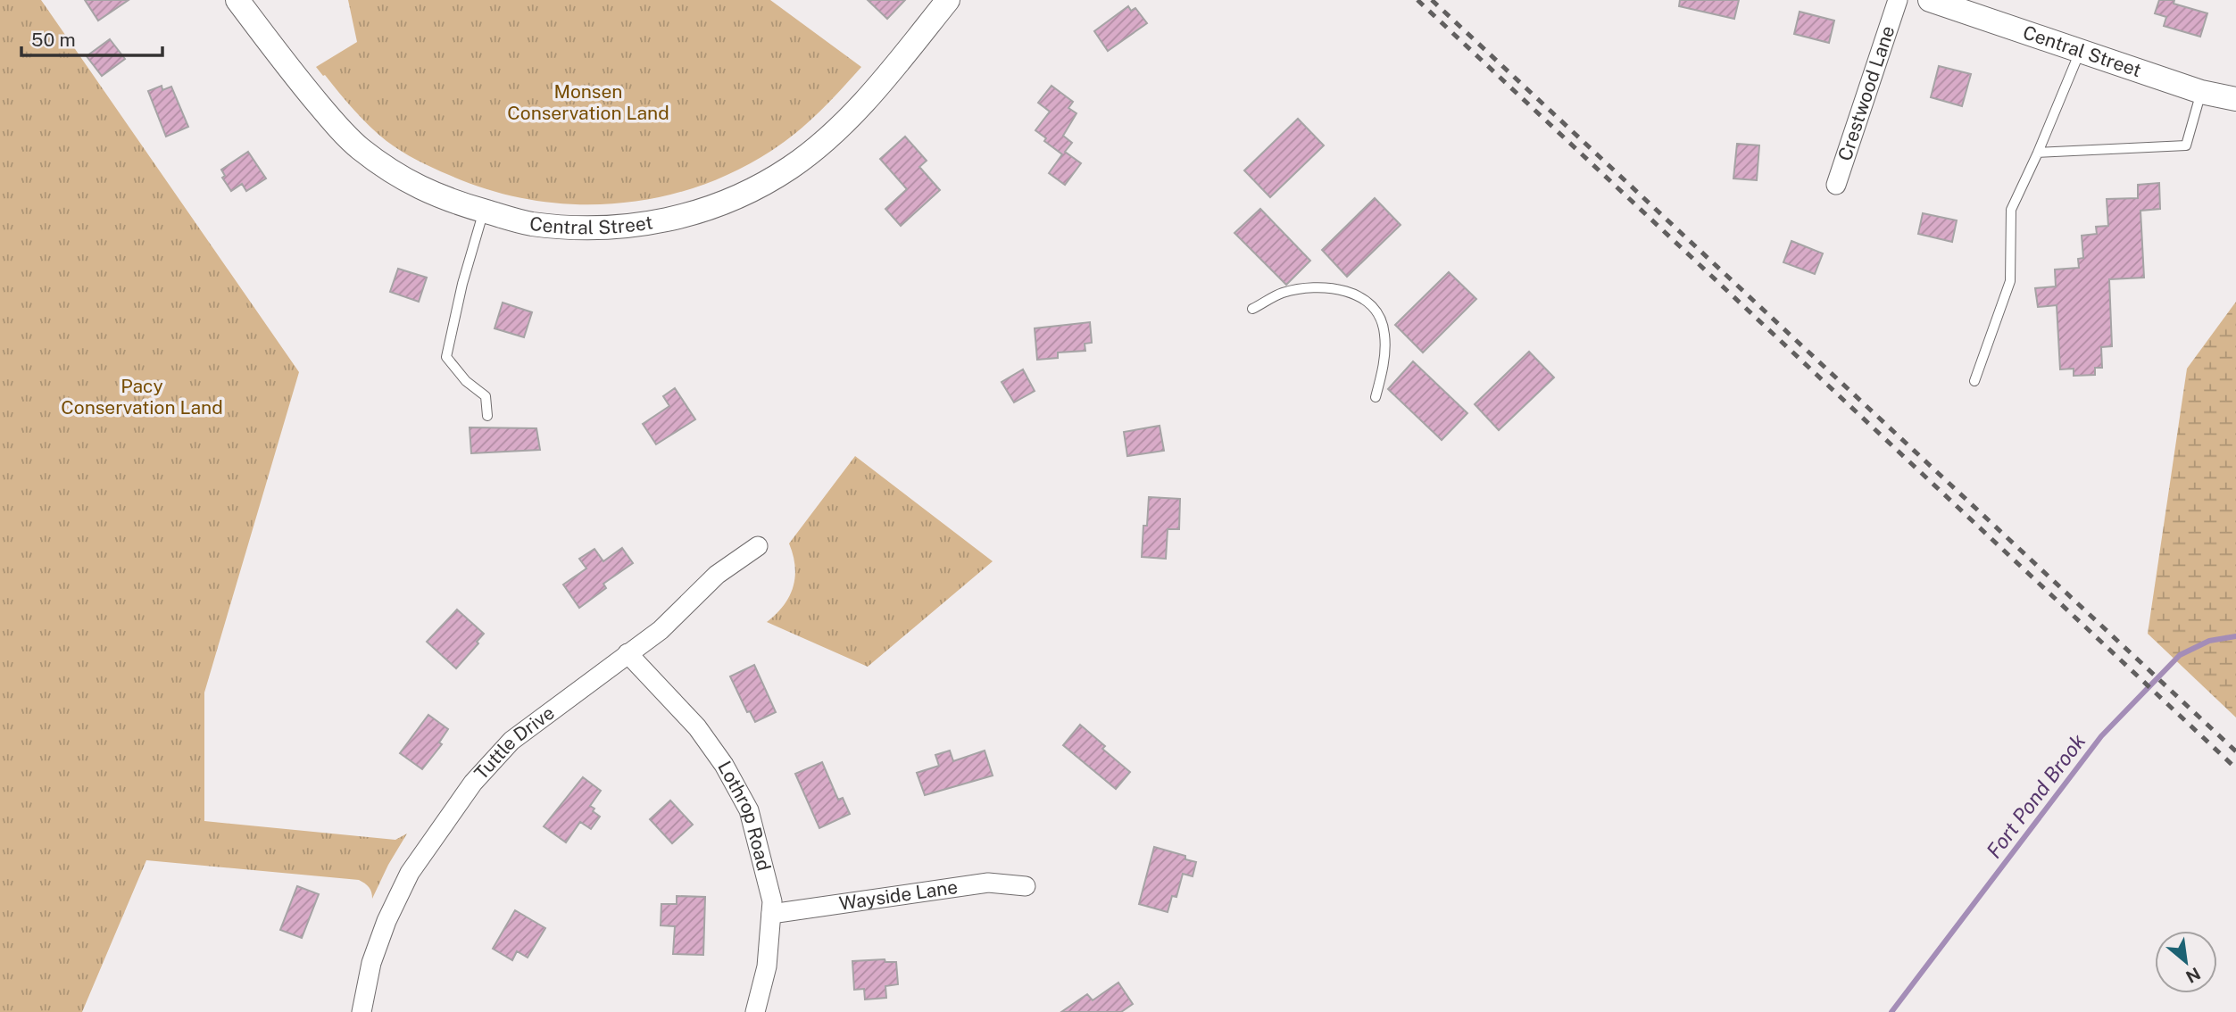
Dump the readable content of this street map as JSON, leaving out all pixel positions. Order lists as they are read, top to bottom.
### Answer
{
  "streets": {
    "street": [
      "Central Street",
      "Crestwood Lane",
      "Tuttle Drive",
      "Lothrop Road",
      "Wayside Lane"
    ]
  },
  "crossings": [
    ["Tuttle Drive", "Lothrop Road"],
    ["Lothrop Road", "Wayside Lane"]
  ],
  "water": ["Fort Pond Brook"],
  "parks": ["Monsen Conservation Land", "Pacy Conservation Land"],
  "scale_bar": "50 m",
  "north": "bottom right"
}
